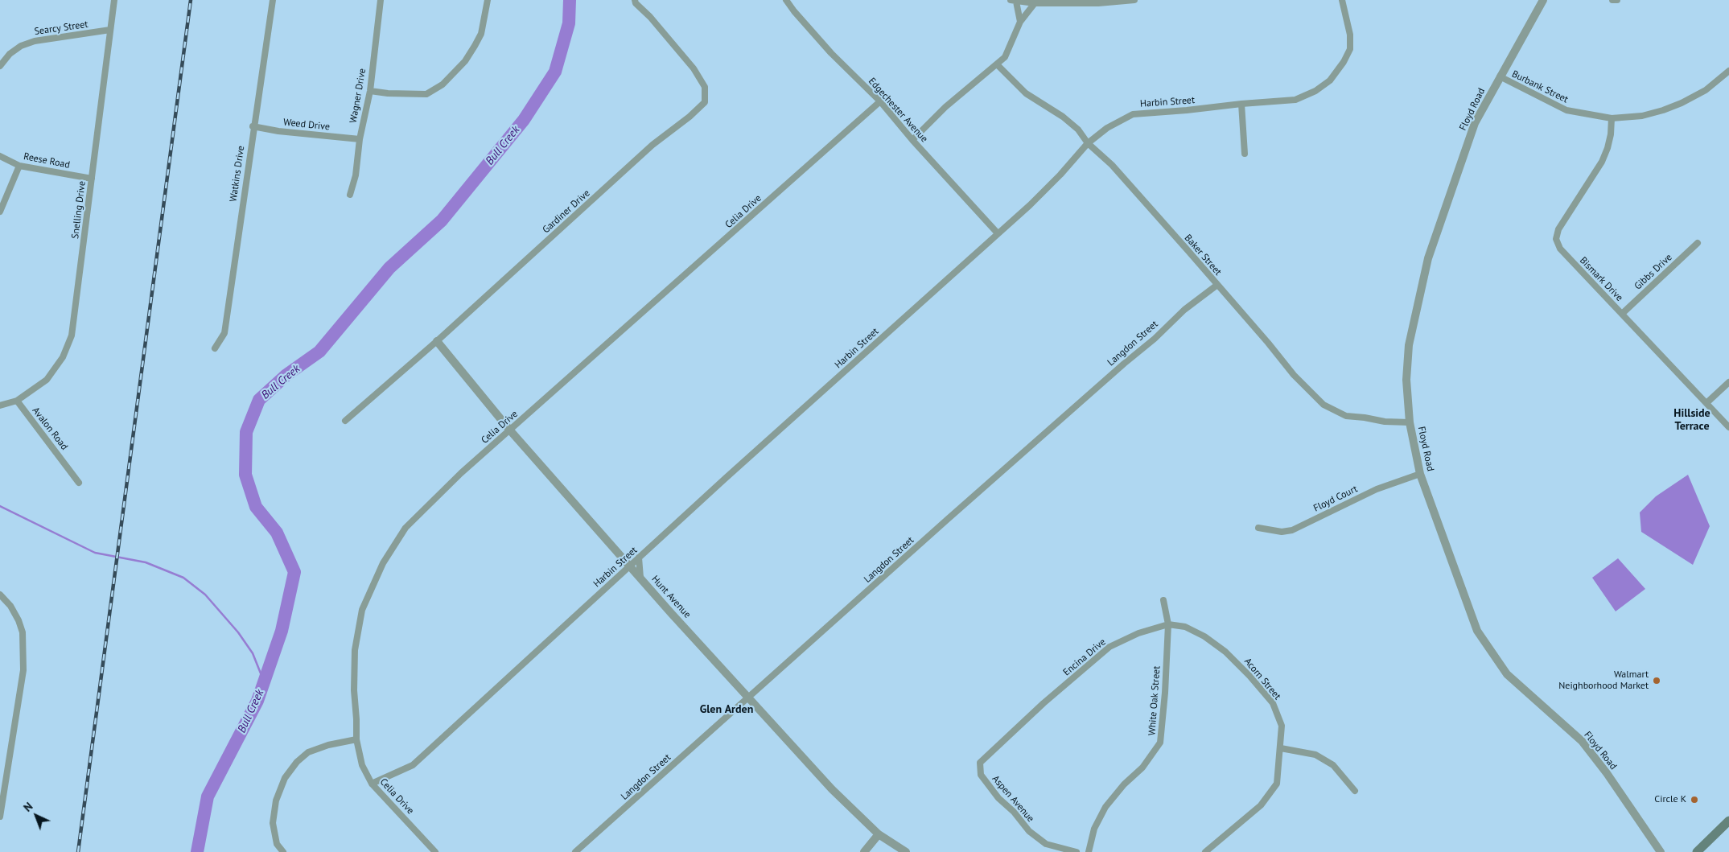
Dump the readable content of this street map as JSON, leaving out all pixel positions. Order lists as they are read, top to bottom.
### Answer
{
  "streets": {
    "street": [
      "Searcy Street",
      "Burbank Street",
      "Wagner Drive",
      "Harbin Street",
      "Floyd Road",
      "Edgechester Avenue",
      "Weed Drive",
      "Reese Road",
      "Watkins Drive",
      "Snelling Drive",
      "Gardiner Drive",
      "Celia Drive",
      "Baker Street",
      "Gibbs Drive",
      "Bismark Drive",
      "Langdon Street",
      "Avalon Road",
      "Floyd Court",
      "Hunt Avenue",
      "Encina Drive",
      "Acorn Street",
      "White Oak Street",
      "Aspen Avenue"
    ]
  },
  "crossings": [
    ["Searcy Street", "Snelling Drive"],
    ["Burbank Street", "Floyd Road"],
    ["Burbank Street", "Bismark Drive"],
    ["Wagner Drive", "Weed Drive"],
    ["Harbin Street", "Edgechester Avenue"],
    ["Harbin Street", "Celia Drive"],
    ["Harbin Street", "Baker Street"],
    ["Harbin Street", "Hunt Avenue"],
    ["Floyd Road", "Baker Street"],
    ["Floyd Road", "Floyd Court"],
    ["Edgechester Avenue", "Celia Drive"],
    ["Weed Drive", "Watkins Drive"],
    ["Reese Road", "Snelling Drive"],
    ["Snelling Drive", "Avalon Road"],
    ["Gardiner Drive", "Hunt Avenue"],
    ["Celia Drive", "Hunt Avenue"],
    ["Baker Street", "Langdon Street"],
    ["Gibbs Drive", "Bismark Drive"],
    ["Langdon Street", "Hunt Avenue"],
    ["Encina Drive", "Acorn Street"],
    ["Encina Drive", "White Oak Street"],
    ["Encina Drive", "Aspen Avenue"],
    ["Acorn Street", "White Oak Street"]
  ],
  "districts": ["Hillside Terrace", "Glen Arden"],
  "water": ["Bull Creek"],
  "places": ["Walmart Neighborhood Market", "Circle K"],
  "north": "top left"
}
